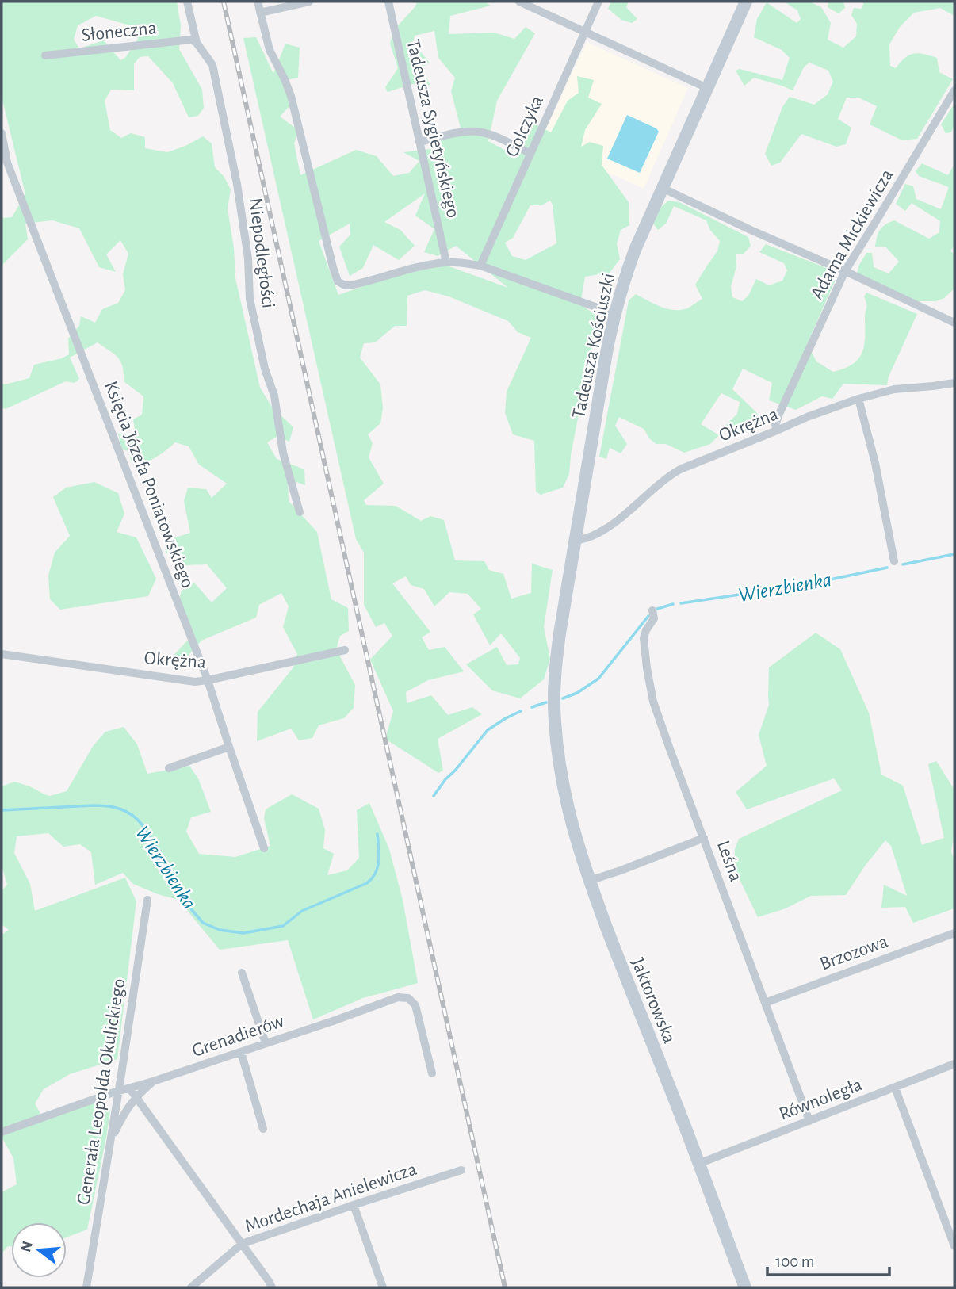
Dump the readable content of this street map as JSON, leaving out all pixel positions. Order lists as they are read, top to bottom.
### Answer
{
  "streets": {
    "main road": ["Tadeusza Kościuszki", "Jaktorowska"],
    "street": [
      "Słoneczna",
      "Golczyka",
      "Tadeusza Sygietyńskiego",
      "Adama Mickiewicza",
      "Niepodległości",
      "Okrężna",
      "Księcia Józefa Poniatowskiego",
      "Leśna",
      "Brzozowa",
      "Grenadierów",
      "Generała Leopolda Okulickiego",
      "Równoległa",
      "Mordechaja Anielewicza"
    ]
  },
  "crossings": [
    ["Słoneczna", "Niepodległości"],
    ["Adama Mickiewicza", "Okrężna"],
    ["Tadeusza Kościuszki", "Okrężna"],
    ["Tadeusza Kościuszki", "Jaktorowska"],
    ["Okrężna", "Księcia Józefa Poniatowskiego"],
    ["Leśna", "Brzozowa"],
    ["Leśna", "Równoległa"],
    ["Jaktorowska", "Równoległa"],
    ["Grenadierów", "Generała Leopolda Okulickiego"]
  ],
  "water": ["Wierzbienka"],
  "scale_bar": "100 m",
  "north": "left"
}
